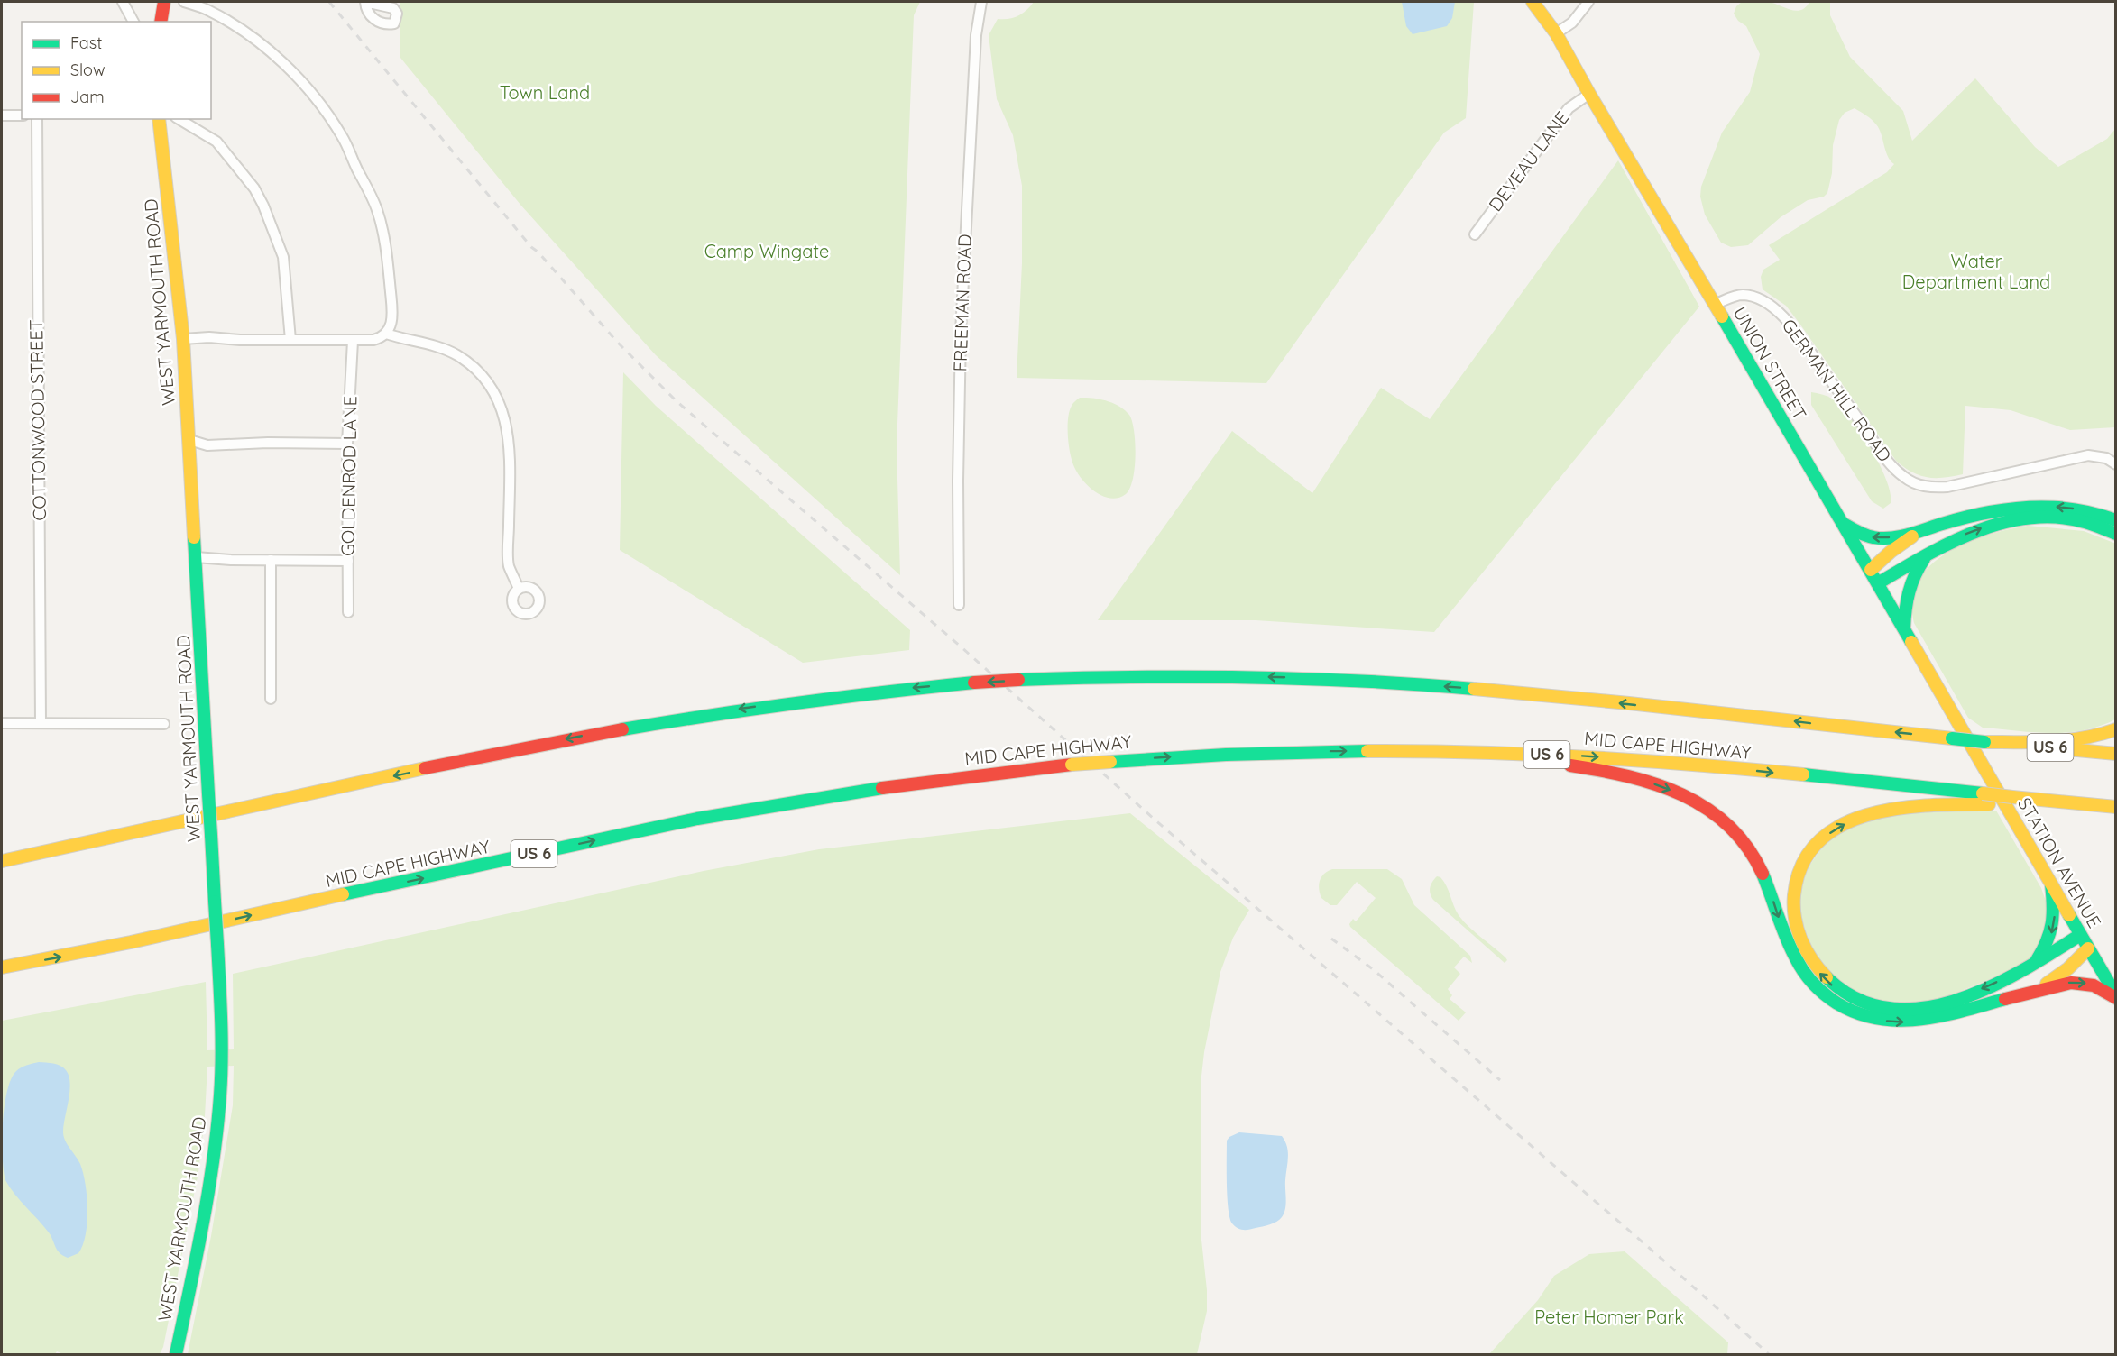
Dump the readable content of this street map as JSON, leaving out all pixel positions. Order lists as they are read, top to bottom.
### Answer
{
  "streets": {
    "main road": [
      "WEST YARMOUTH ROAD",
      "UNION STREET",
      "MID CAPE HIGHWAY",
      "US 6",
      "STATION AVENUE"
    ],
    "street": [
      "DEVEAU LANE",
      "FREEMAN ROAD",
      "GERMAN HILL ROAD",
      "COTTONWOOD STREET",
      "GOLDENROD LANE"
    ]
  },
  "crossings": [
    ["DEVEAU LANE", "UNION STREET"],
    ["UNION STREET", "GERMAN HILL ROAD"],
    ["UNION STREET", "STATION AVENUE"]
  ],
  "parks": [
    "Town Land",
    "Camp Wingate",
    "Water Department Land",
    "Peter Homer Park"
  ],
  "legend": ["Fast", "Slow", "Jam"]
}
